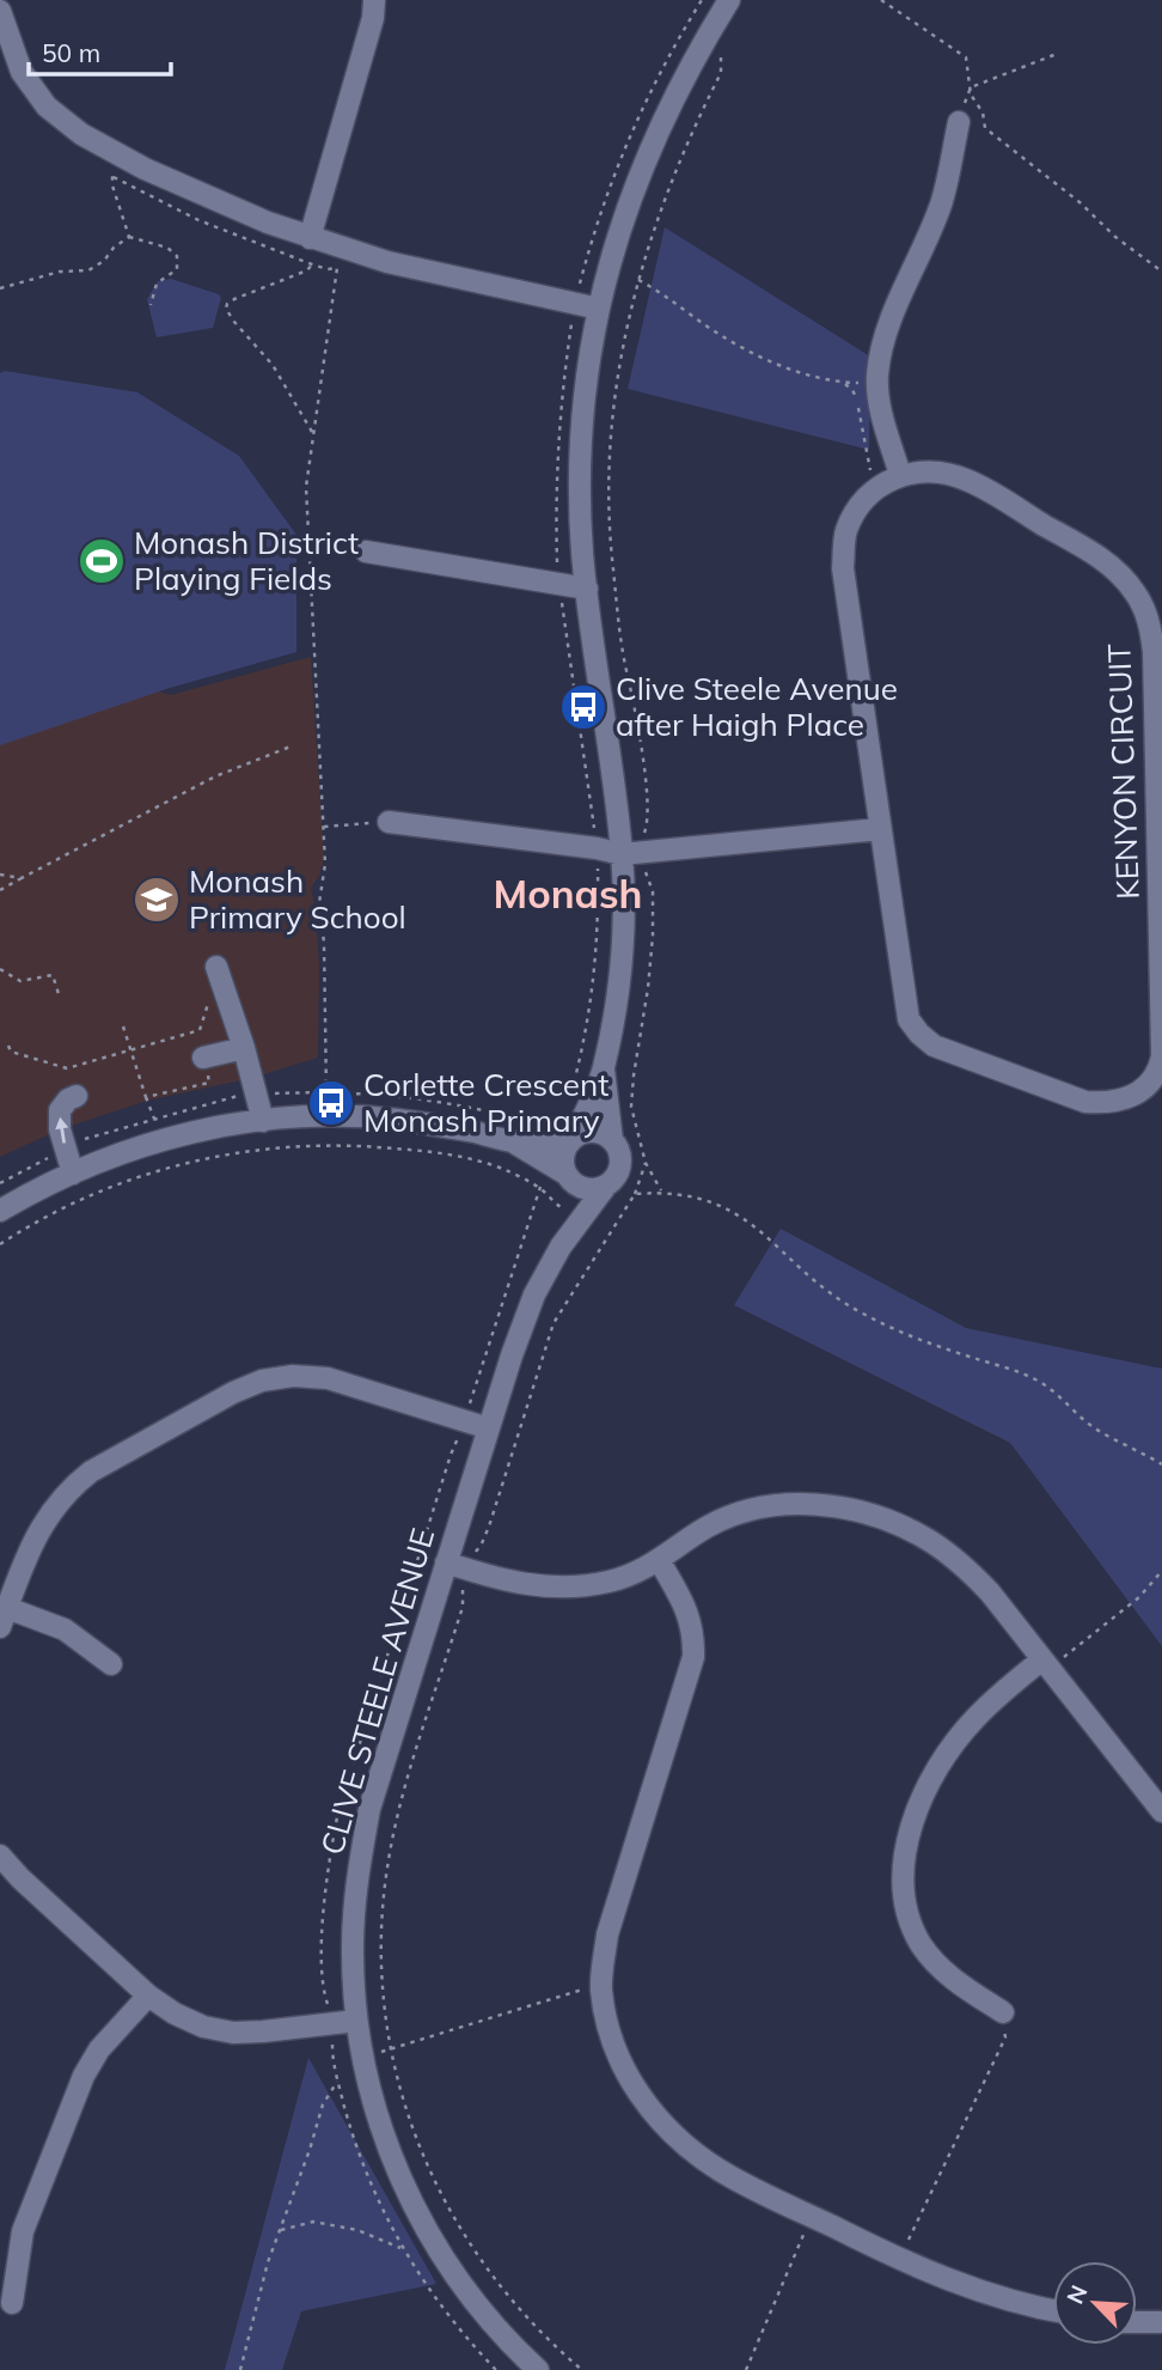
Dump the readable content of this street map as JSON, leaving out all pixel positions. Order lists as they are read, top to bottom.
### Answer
{
  "streets": {
    "street": ["KENYON CIRCUIT", "CLIVE STEELE AVENUE"]
  },
  "districts": ["Monash"],
  "places": {
    "sports": ["Monash District Playing Fields"],
    "bus stop": ["Clive Steele Avenue after Haigh Place", "Corlette Crescent Monash Primary"],
    "school or university": ["Monash Primary School"]
  },
  "scale_bar": "50 m",
  "north": "top left"
}
